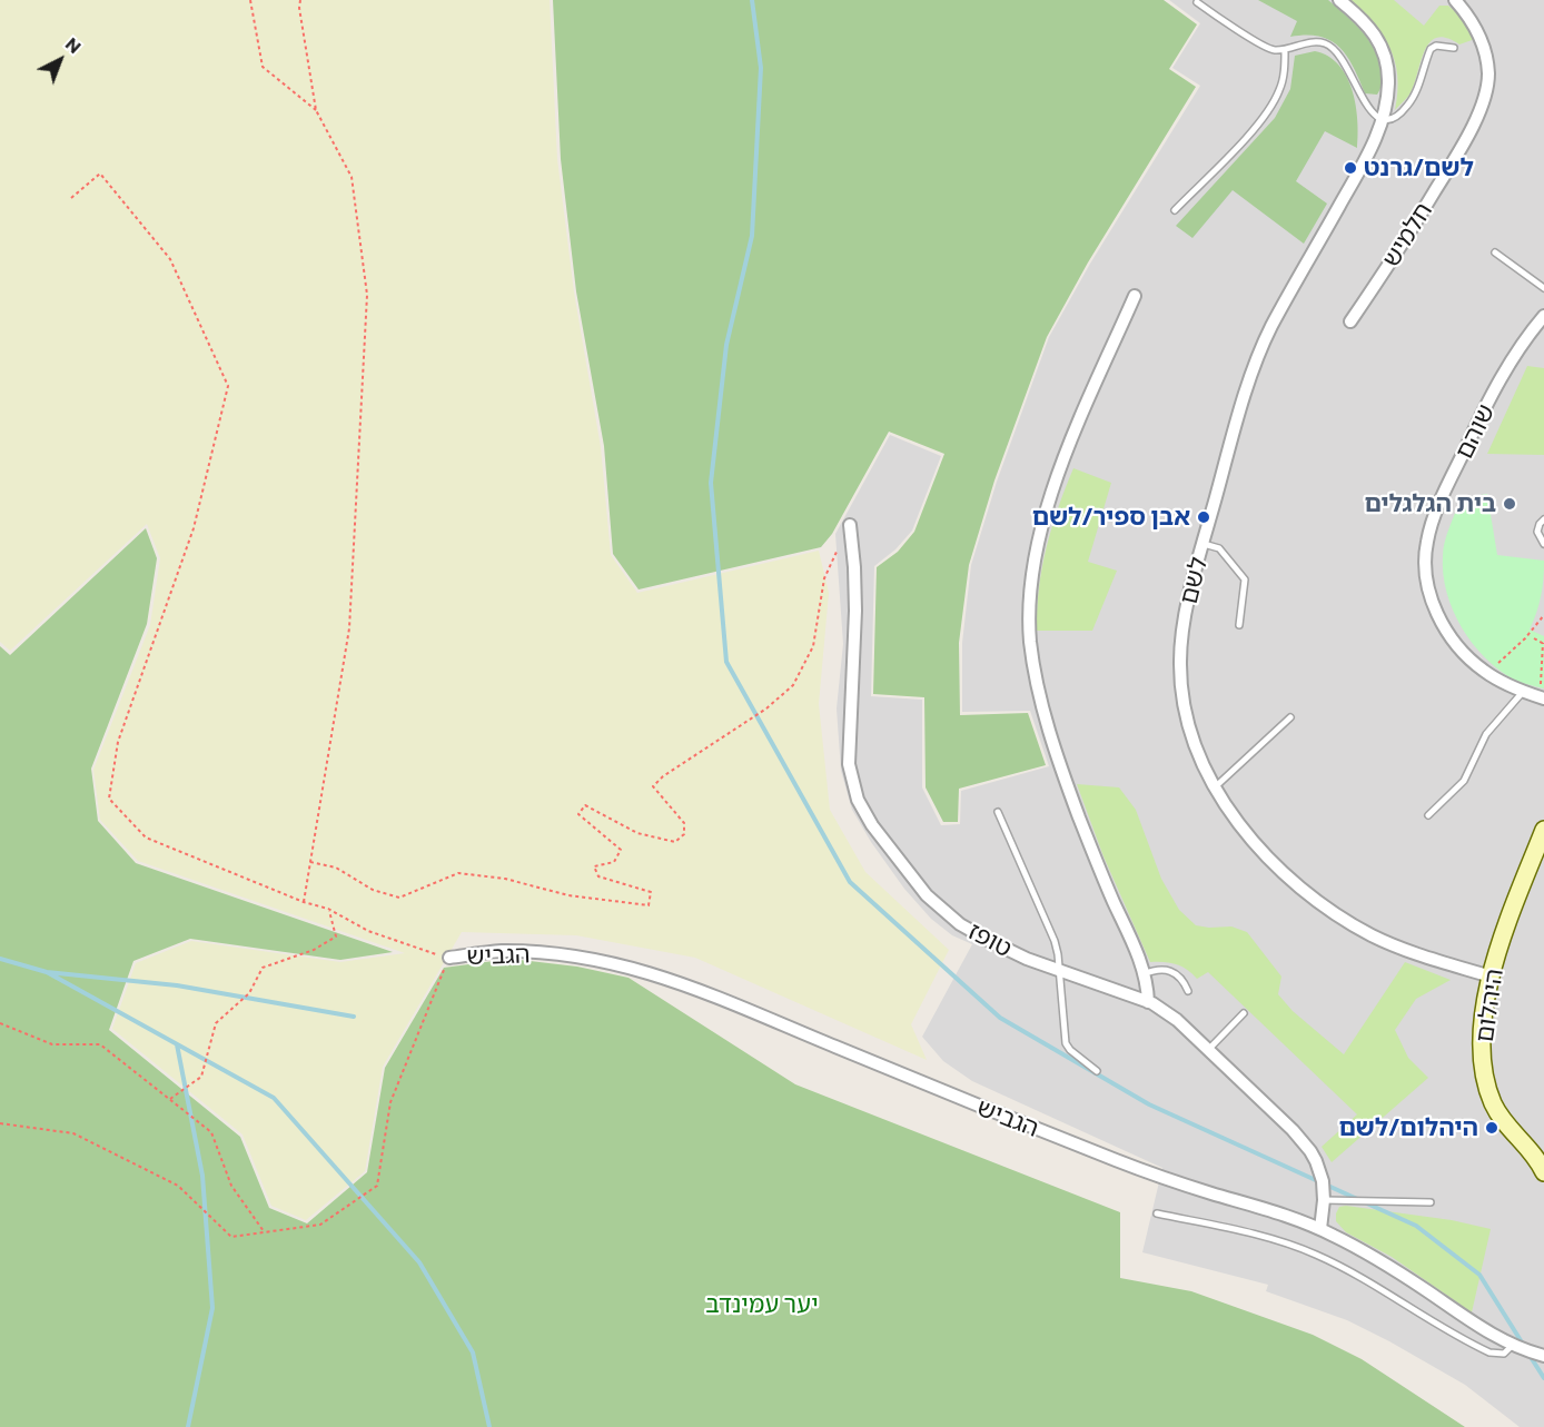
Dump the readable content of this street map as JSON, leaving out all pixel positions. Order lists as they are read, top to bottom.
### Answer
{
  "streets": {
    "street": [
      "חלמיש",
      "שוהם",
      "לשם",
      "טופז",
      "הגביש",
      "היהלום"
    ]
  },
  "crossings": [
    ["לשם", "היהלום"],
    ["טופז", "הגביש"]
  ],
  "parks": ["יער עמינדב"],
  "places": [
    "לשם/גרנט",
    "בית הגלגלים",
    "אבן ספיר/לשם",
    "היהלום/לשם"
  ],
  "north": "top right"
}
